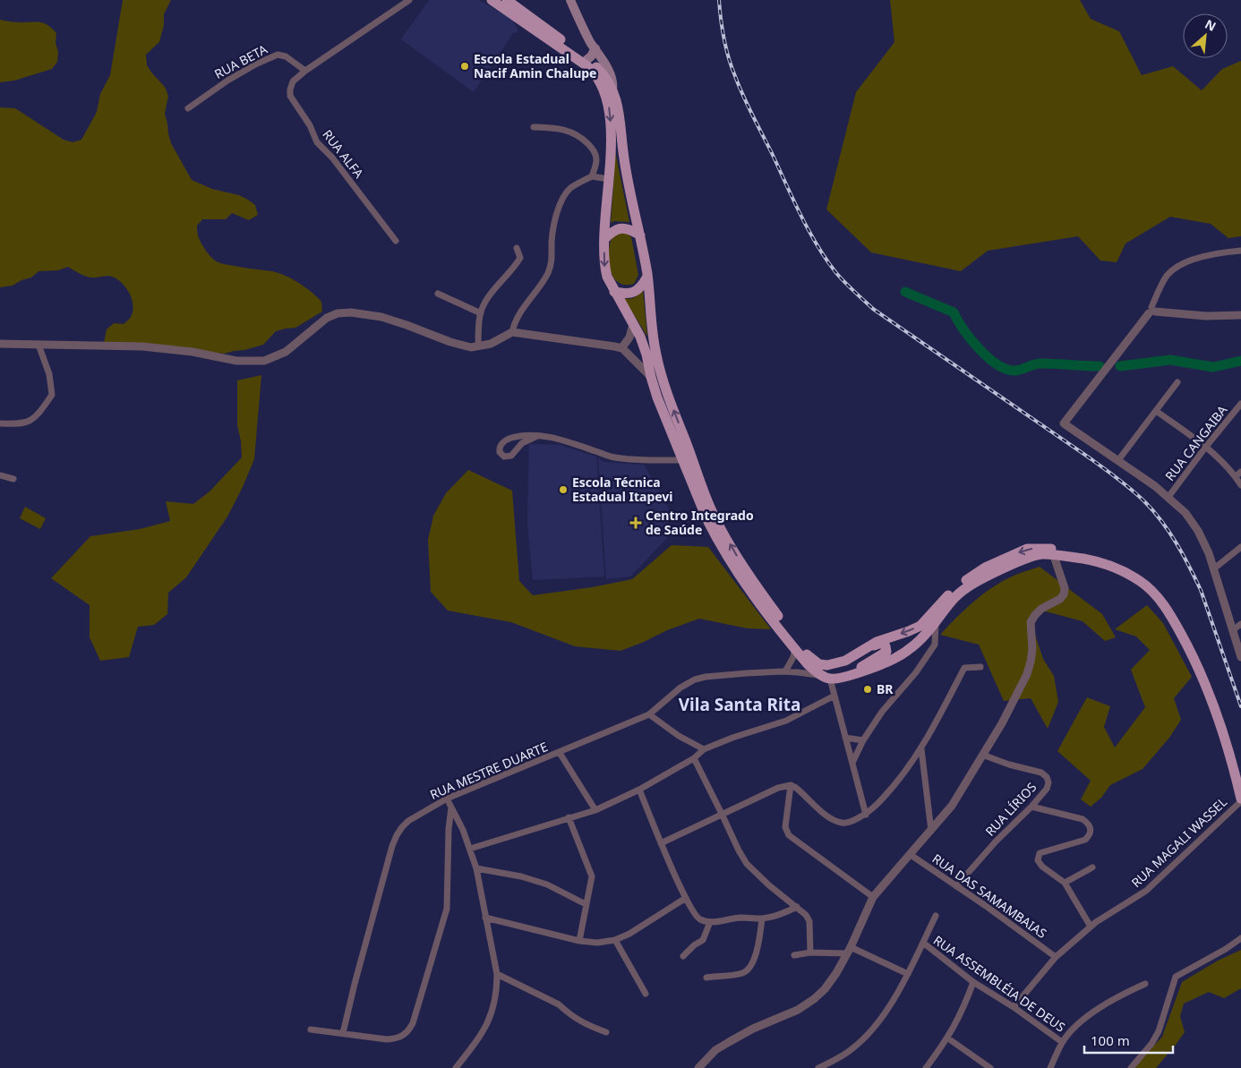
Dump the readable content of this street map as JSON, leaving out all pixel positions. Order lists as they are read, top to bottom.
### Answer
{
  "streets": {
    "street": [
      "RUA BETA",
      "RUA ALFA",
      "RUA CANGAIBA",
      "RUA MESTRE DUARTE",
      "RUA LÍRIOS",
      "RUA MAGALI WASSEL",
      "RUA DAS SAMAMBAIAS",
      "RUA ASSEMBLÉIA DE DEUS"
    ]
  },
  "crossings": [
    ["RUA BETA", "RUA ALFA"],
    ["RUA LÍRIOS", "RUA DAS SAMAMBAIAS"],
    ["RUA MAGALI WASSEL", "RUA DAS SAMAMBAIAS"],
    ["RUA MAGALI WASSEL", "RUA ASSEMBLÉIA DE DEUS"]
  ],
  "districts": ["Vila Santa Rita"],
  "places": {
    "other": ["Escola Estadual Nacif Amin Chalupe", "Escola Técnica Estadual Itapevi", "BR"],
    "health": ["Centro Integrado de Saúde"]
  },
  "scale_bar": "100 m",
  "north": "top right"
}
